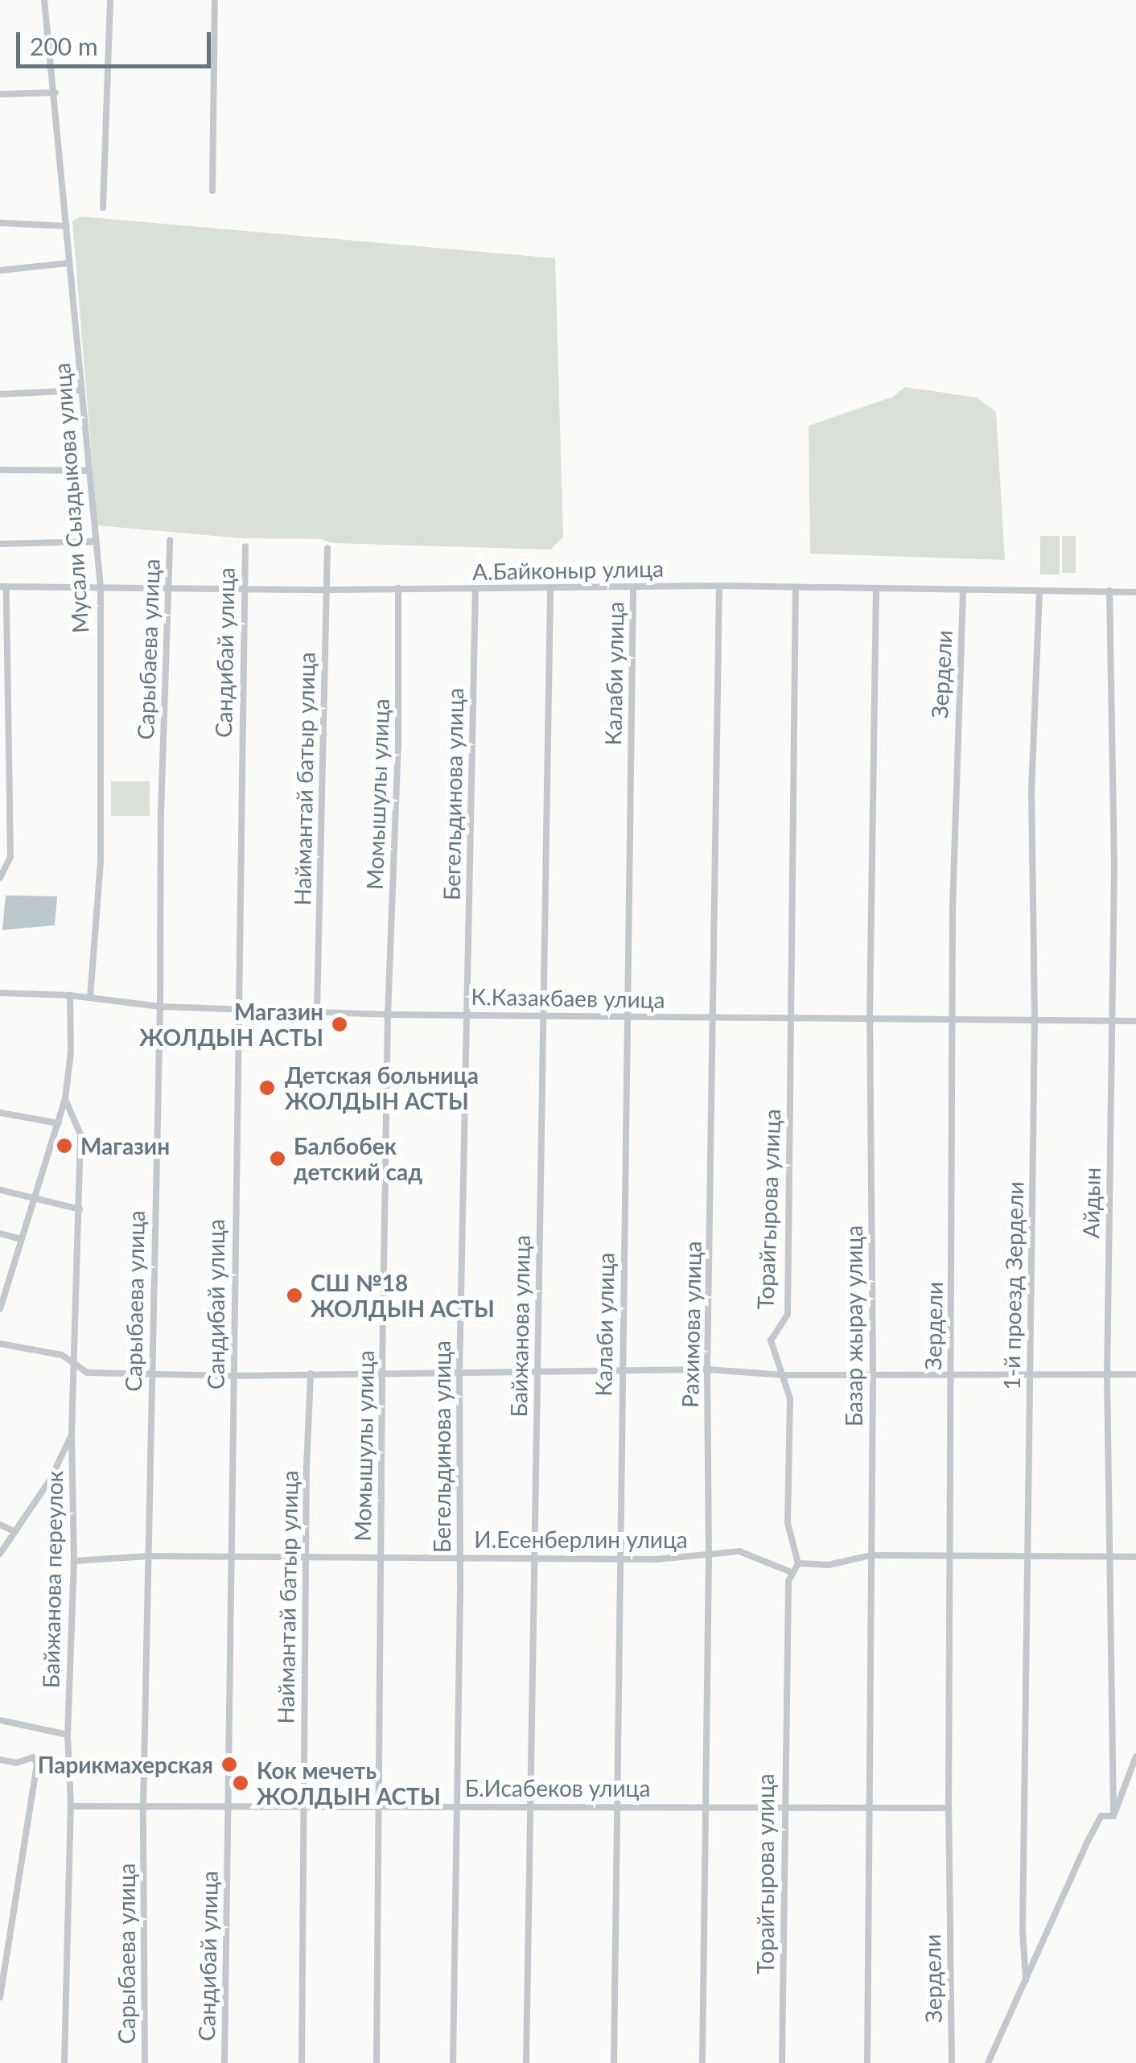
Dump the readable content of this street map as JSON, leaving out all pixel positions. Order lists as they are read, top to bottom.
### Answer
{
  "streets": {
    "street": [
      "Мусали Сыздыкова улица",
      "А.Байконыр улица",
      "Сарыбаева улица",
      "Сандибай улица",
      "Калаби улица",
      "Зердели",
      "Наймантай батыр улица",
      "Момышулы улица",
      "Бегельдинова улица",
      "К.Казакбаев улица",
      "Айдын",
      "Торайгырова улица",
      "1-й проезд Зердели",
      "Рахимова улица",
      "Байжанова улица",
      "Базар жырау улица",
      "И.Есенберлин улица",
      "Байжанова переулок",
      "Б.Исабеков улица"
    ]
  },
  "crossings": [
    ["Мусали Сыздыкова улица", "А.Байконыр улица"],
    ["Мусали Сыздыкова улица", "К.Казакбаев улица"],
    ["А.Байконыр улица", "Сарыбаева улица"],
    ["А.Байконыр улица", "Сандибай улица"],
    ["А.Байконыр улица", "Калаби улица"],
    ["А.Байконыр улица", "Зердели"],
    ["А.Байконыр улица", "Наймантай батыр улица"],
    ["А.Байконыр улица", "Момышулы улица"],
    ["А.Байконыр улица", "Бегельдинова улица"],
    ["А.Байконыр улица", "Айдын"],
    ["А.Байконыр улица", "Торайгырова улица"],
    ["А.Байконыр улица", "1-й проезд Зердели"],
    ["А.Байконыр улица", "Рахимова улица"],
    ["А.Байконыр улица", "Байжанова улица"],
    ["А.Байконыр улица", "Базар жырау улица"],
    ["Сарыбаева улица", "К.Казакбаев улица"],
    ["Сарыбаева улица", "И.Есенберлин улица"],
    ["Сарыбаева улица", "Б.Исабеков улица"],
    ["Сандибай улица", "К.Казакбаев улица"],
    ["Сандибай улица", "И.Есенберлин улица"],
    ["Сандибай улица", "Б.Исабеков улица"],
    ["Калаби улица", "К.Казакбаев улица"],
    ["Калаби улица", "И.Есенберлин улица"],
    ["Калаби улица", "Б.Исабеков улица"],
    ["Зердели", "К.Казакбаев улица"],
    ["Зердели", "Б.Исабеков улица"],
    ["Наймантай батыр улица", "К.Казакбаев улица"],
    ["Наймантай батыр улица", "И.Есенберлин улица"],
    ["Наймантай батыр улица", "Б.Исабеков улица"],
    ["Момышулы улица", "К.Казакбаев улица"],
    ["Момышулы улица", "И.Есенберлин улица"],
    ["Момышулы улица", "Б.Исабеков улица"],
    ["Бегельдинова улица", "К.Казакбаев улица"],
    ["Бегельдинова улица", "И.Есенберлин улица"],
    ["Бегельдинова улица", "Б.Исабеков улица"],
    ["К.Казакбаев улица", "Айдын"],
    ["К.Казакбаев улица", "Торайгырова улица"],
    ["К.Казакбаев улица", "1-й проезд Зердели"],
    ["К.Казакбаев улица", "Рахимова улица"],
    ["К.Казакбаев улица", "Байжанова улица"],
    ["К.Казакбаев улица", "Базар жырау улица"],
    ["Торайгырова улица", "И.Есенберлин улица"],
    ["Торайгырова улица", "Б.Исабеков улица"],
    ["Рахимова улица", "И.Есенберлин улица"],
    ["Рахимова улица", "Б.Исабеков улица"],
    ["Байжанова улица", "И.Есенберлин улица"],
    ["Байжанова улица", "Б.Исабеков улица"],
    ["Базар жырау улица", "Б.Исабеков улица"],
    ["И.Есенберлин улица", "Байжанова переулок"],
    ["Байжанова переулок", "Б.Исабеков улица"]
  ],
  "places": [
    "Магазин ЖОЛДЫН АСТЫ",
    "Детская больница ЖОЛДЫН АСТЫ",
    "Магазин",
    "Балбобек детский сад",
    "СШ №18 ЖОЛДЫН АСТЫ",
    "Парикмахерская",
    "Кок мечеть ЖОЛДЫН АСТЫ"
  ],
  "scale_bar": "200 m"
}
